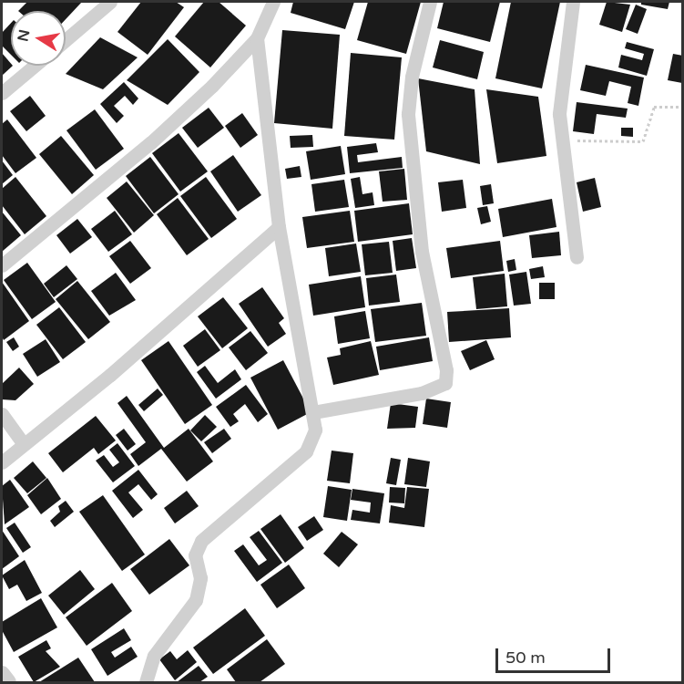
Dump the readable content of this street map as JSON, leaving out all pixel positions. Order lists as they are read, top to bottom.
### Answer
{
  "scale_bar": "50 m",
  "north": "left"
}
